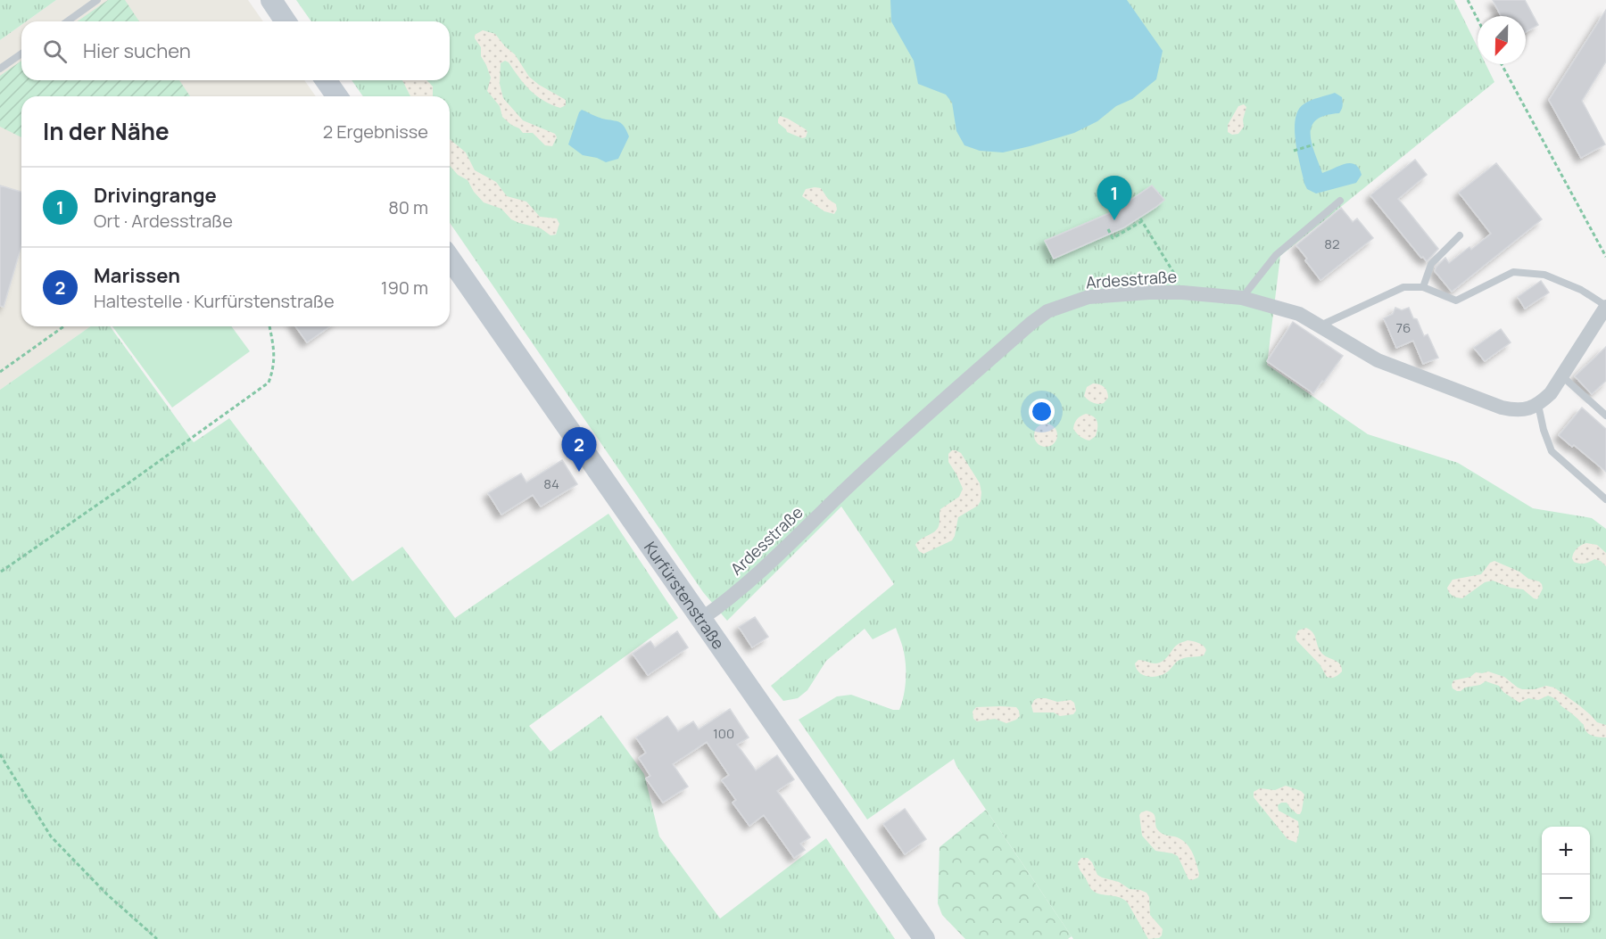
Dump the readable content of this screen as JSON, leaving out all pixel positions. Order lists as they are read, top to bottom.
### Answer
{
  "streets": {
    "main road": ["Kurfürstenstraße"],
    "street": ["Ardesstraße"]
  },
  "crossings": [
    ["Ardesstraße", "Kurfürstenstraße"]
  ],
  "house_numbers": [
    "82",
    "76",
    "84",
    "100"
  ],
  "north": "bottom",
  "page": {
    "search": "Hier suchen",
    "heading": ["In der Nähe", "2 Ergebnisse"],
    "list": [
      {
        "mark": "1",
        "name": "Drivingrange",
        "note": "Ort · Ardesstraße",
        "value": "80 m"
      },
      {
        "mark": "2",
        "name": "Marissen",
        "note": "Haltestelle · Kurfürstenstraße",
        "value": "190 m"
      }
    ],
    "pins": ["1", "2"],
    "map_buttons": ["+", "−"]
  }
}
